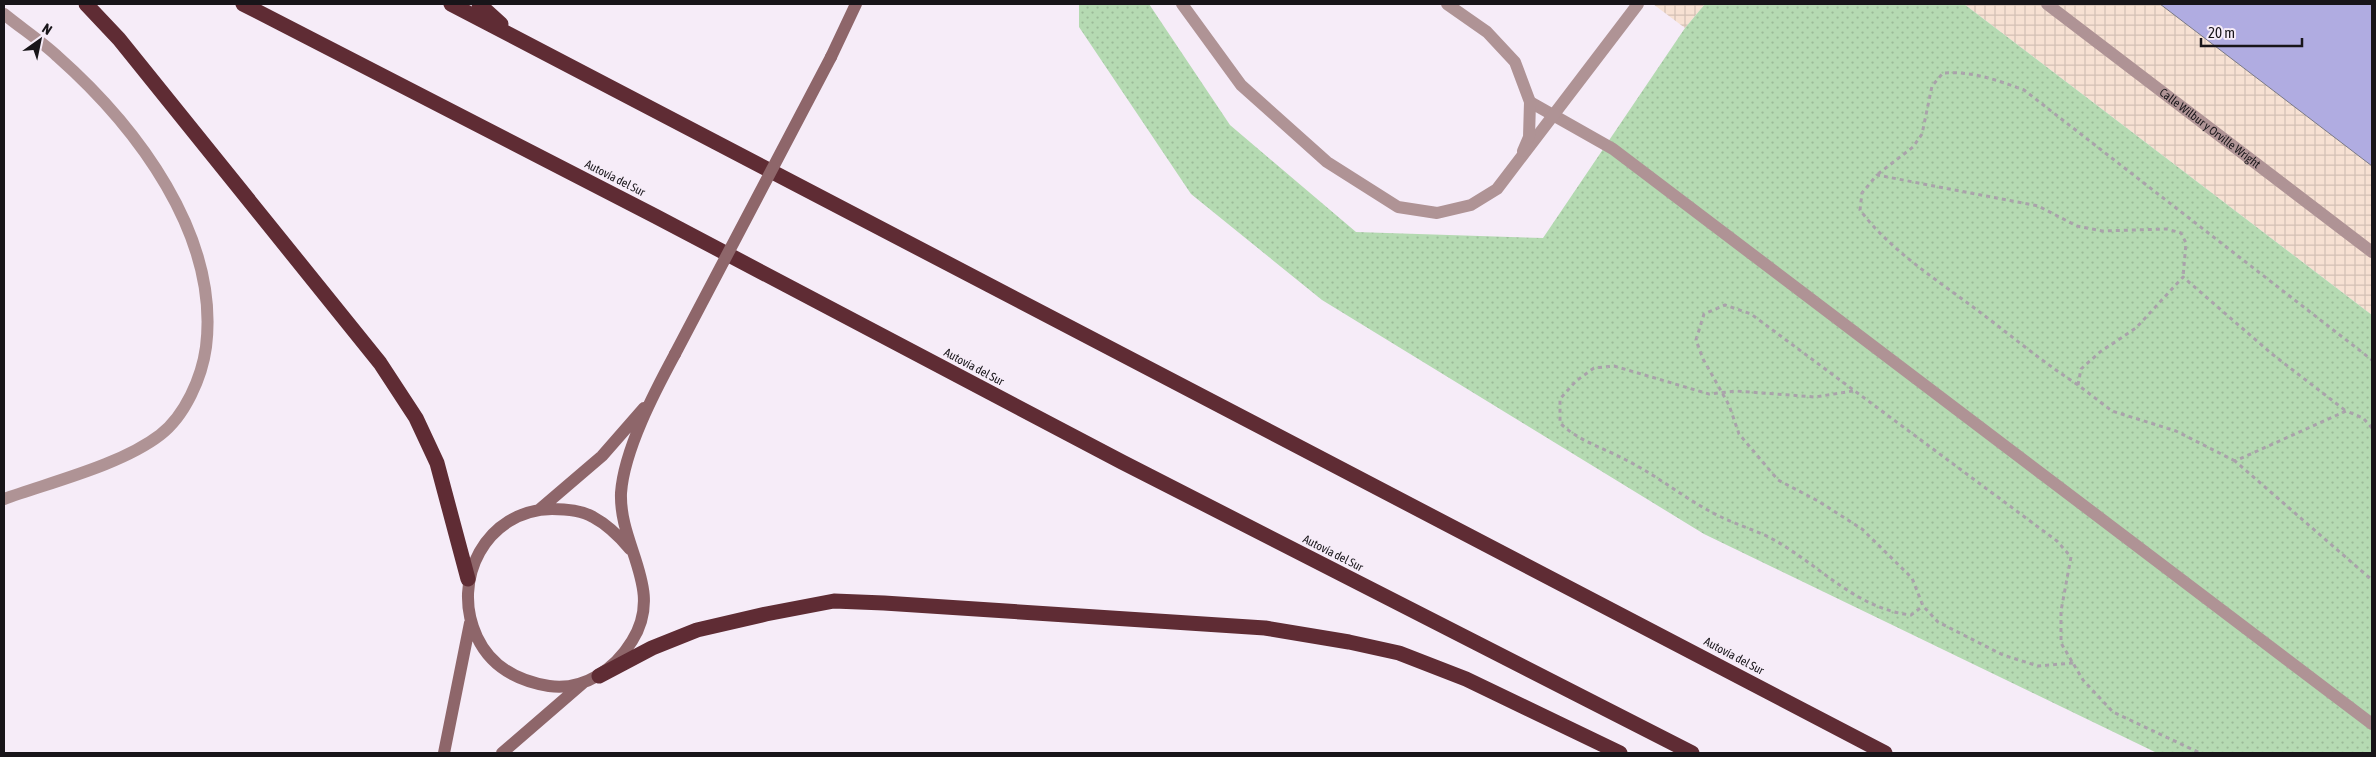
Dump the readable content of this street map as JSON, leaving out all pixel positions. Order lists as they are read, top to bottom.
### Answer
{
  "streets": {
    "highway": ["Autovía del Sur"],
    "street": ["Calle Wilbur y Orville Wright"]
  },
  "scale_bar": "20 m",
  "north": "top right"
}
